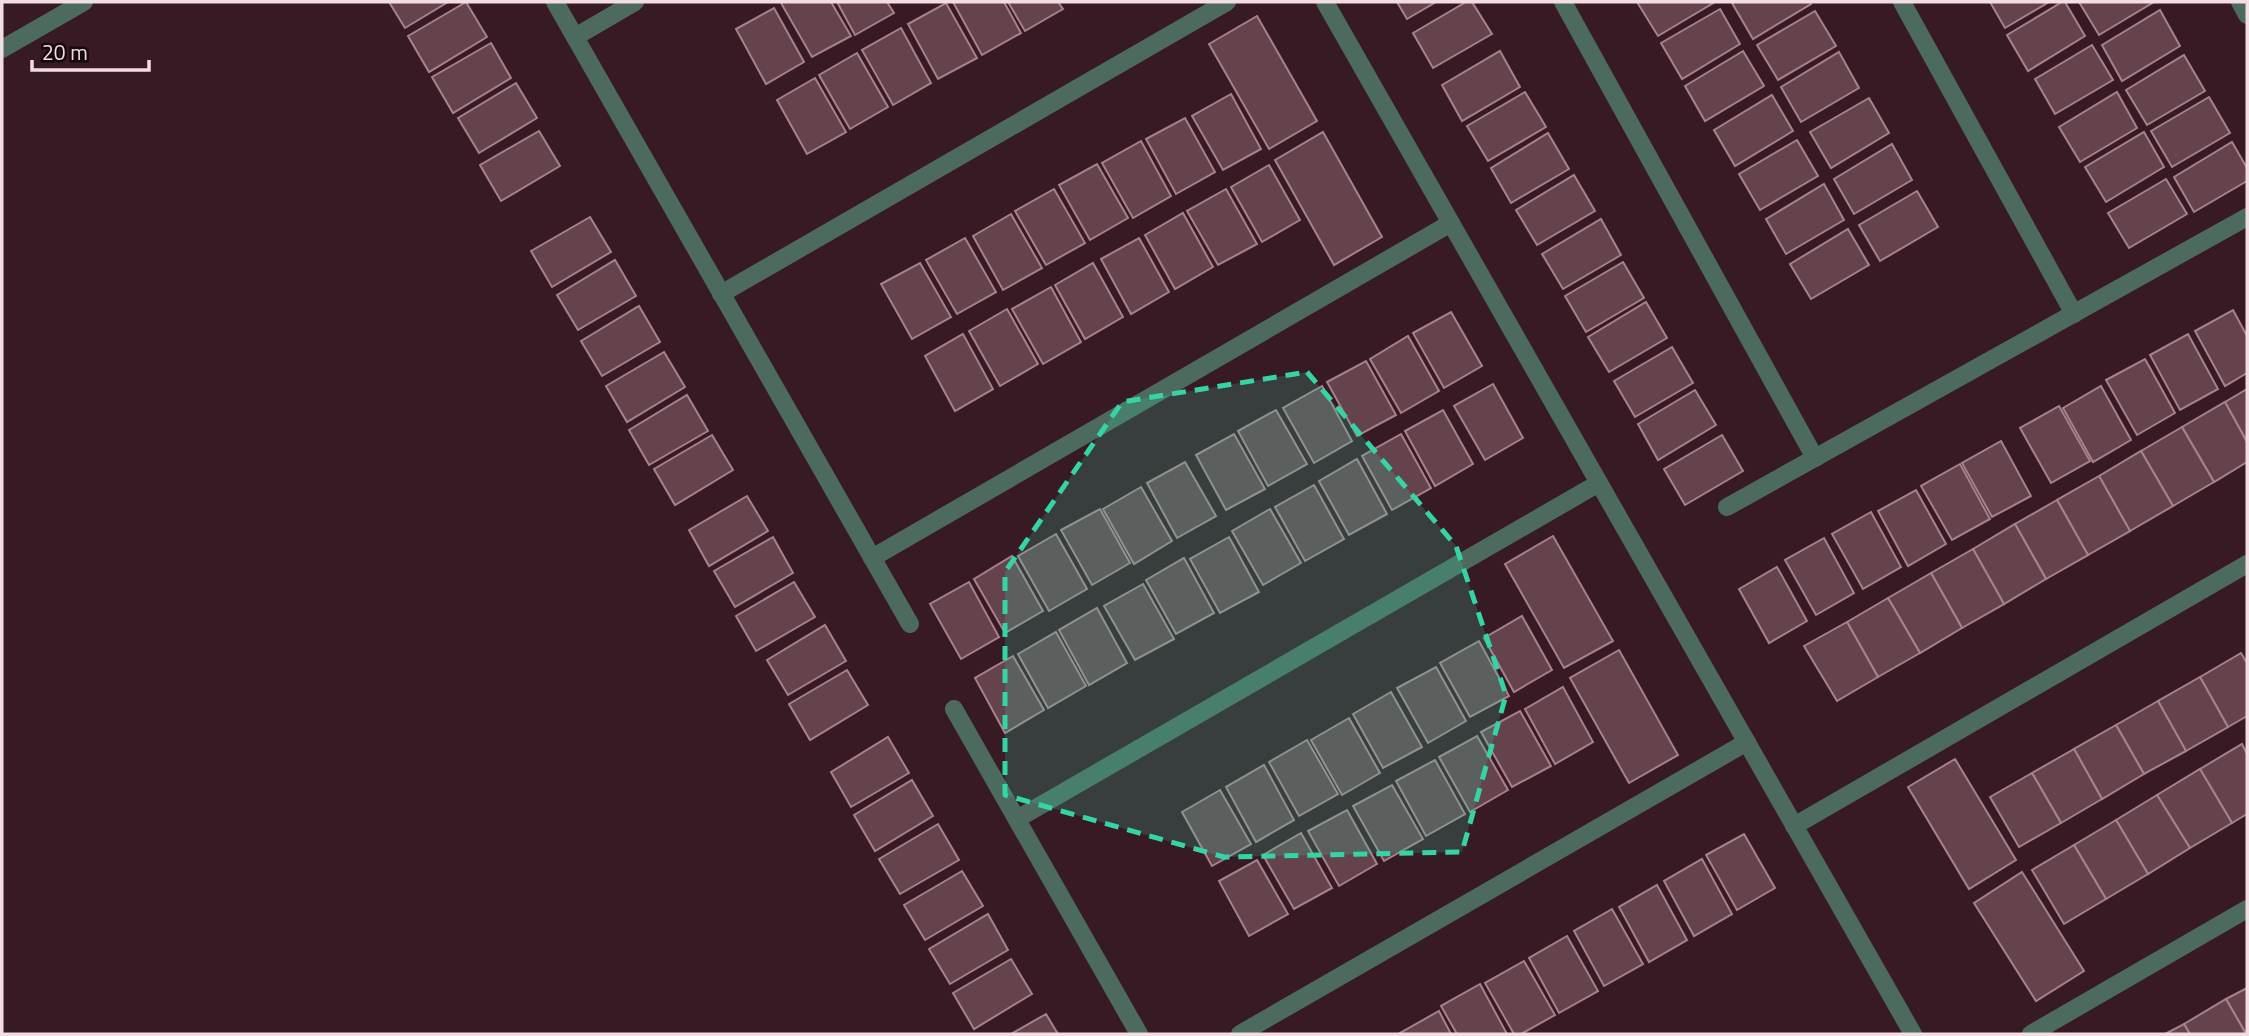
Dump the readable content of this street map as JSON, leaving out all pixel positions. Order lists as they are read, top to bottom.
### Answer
{
  "scale_bar": "20 m"
}
